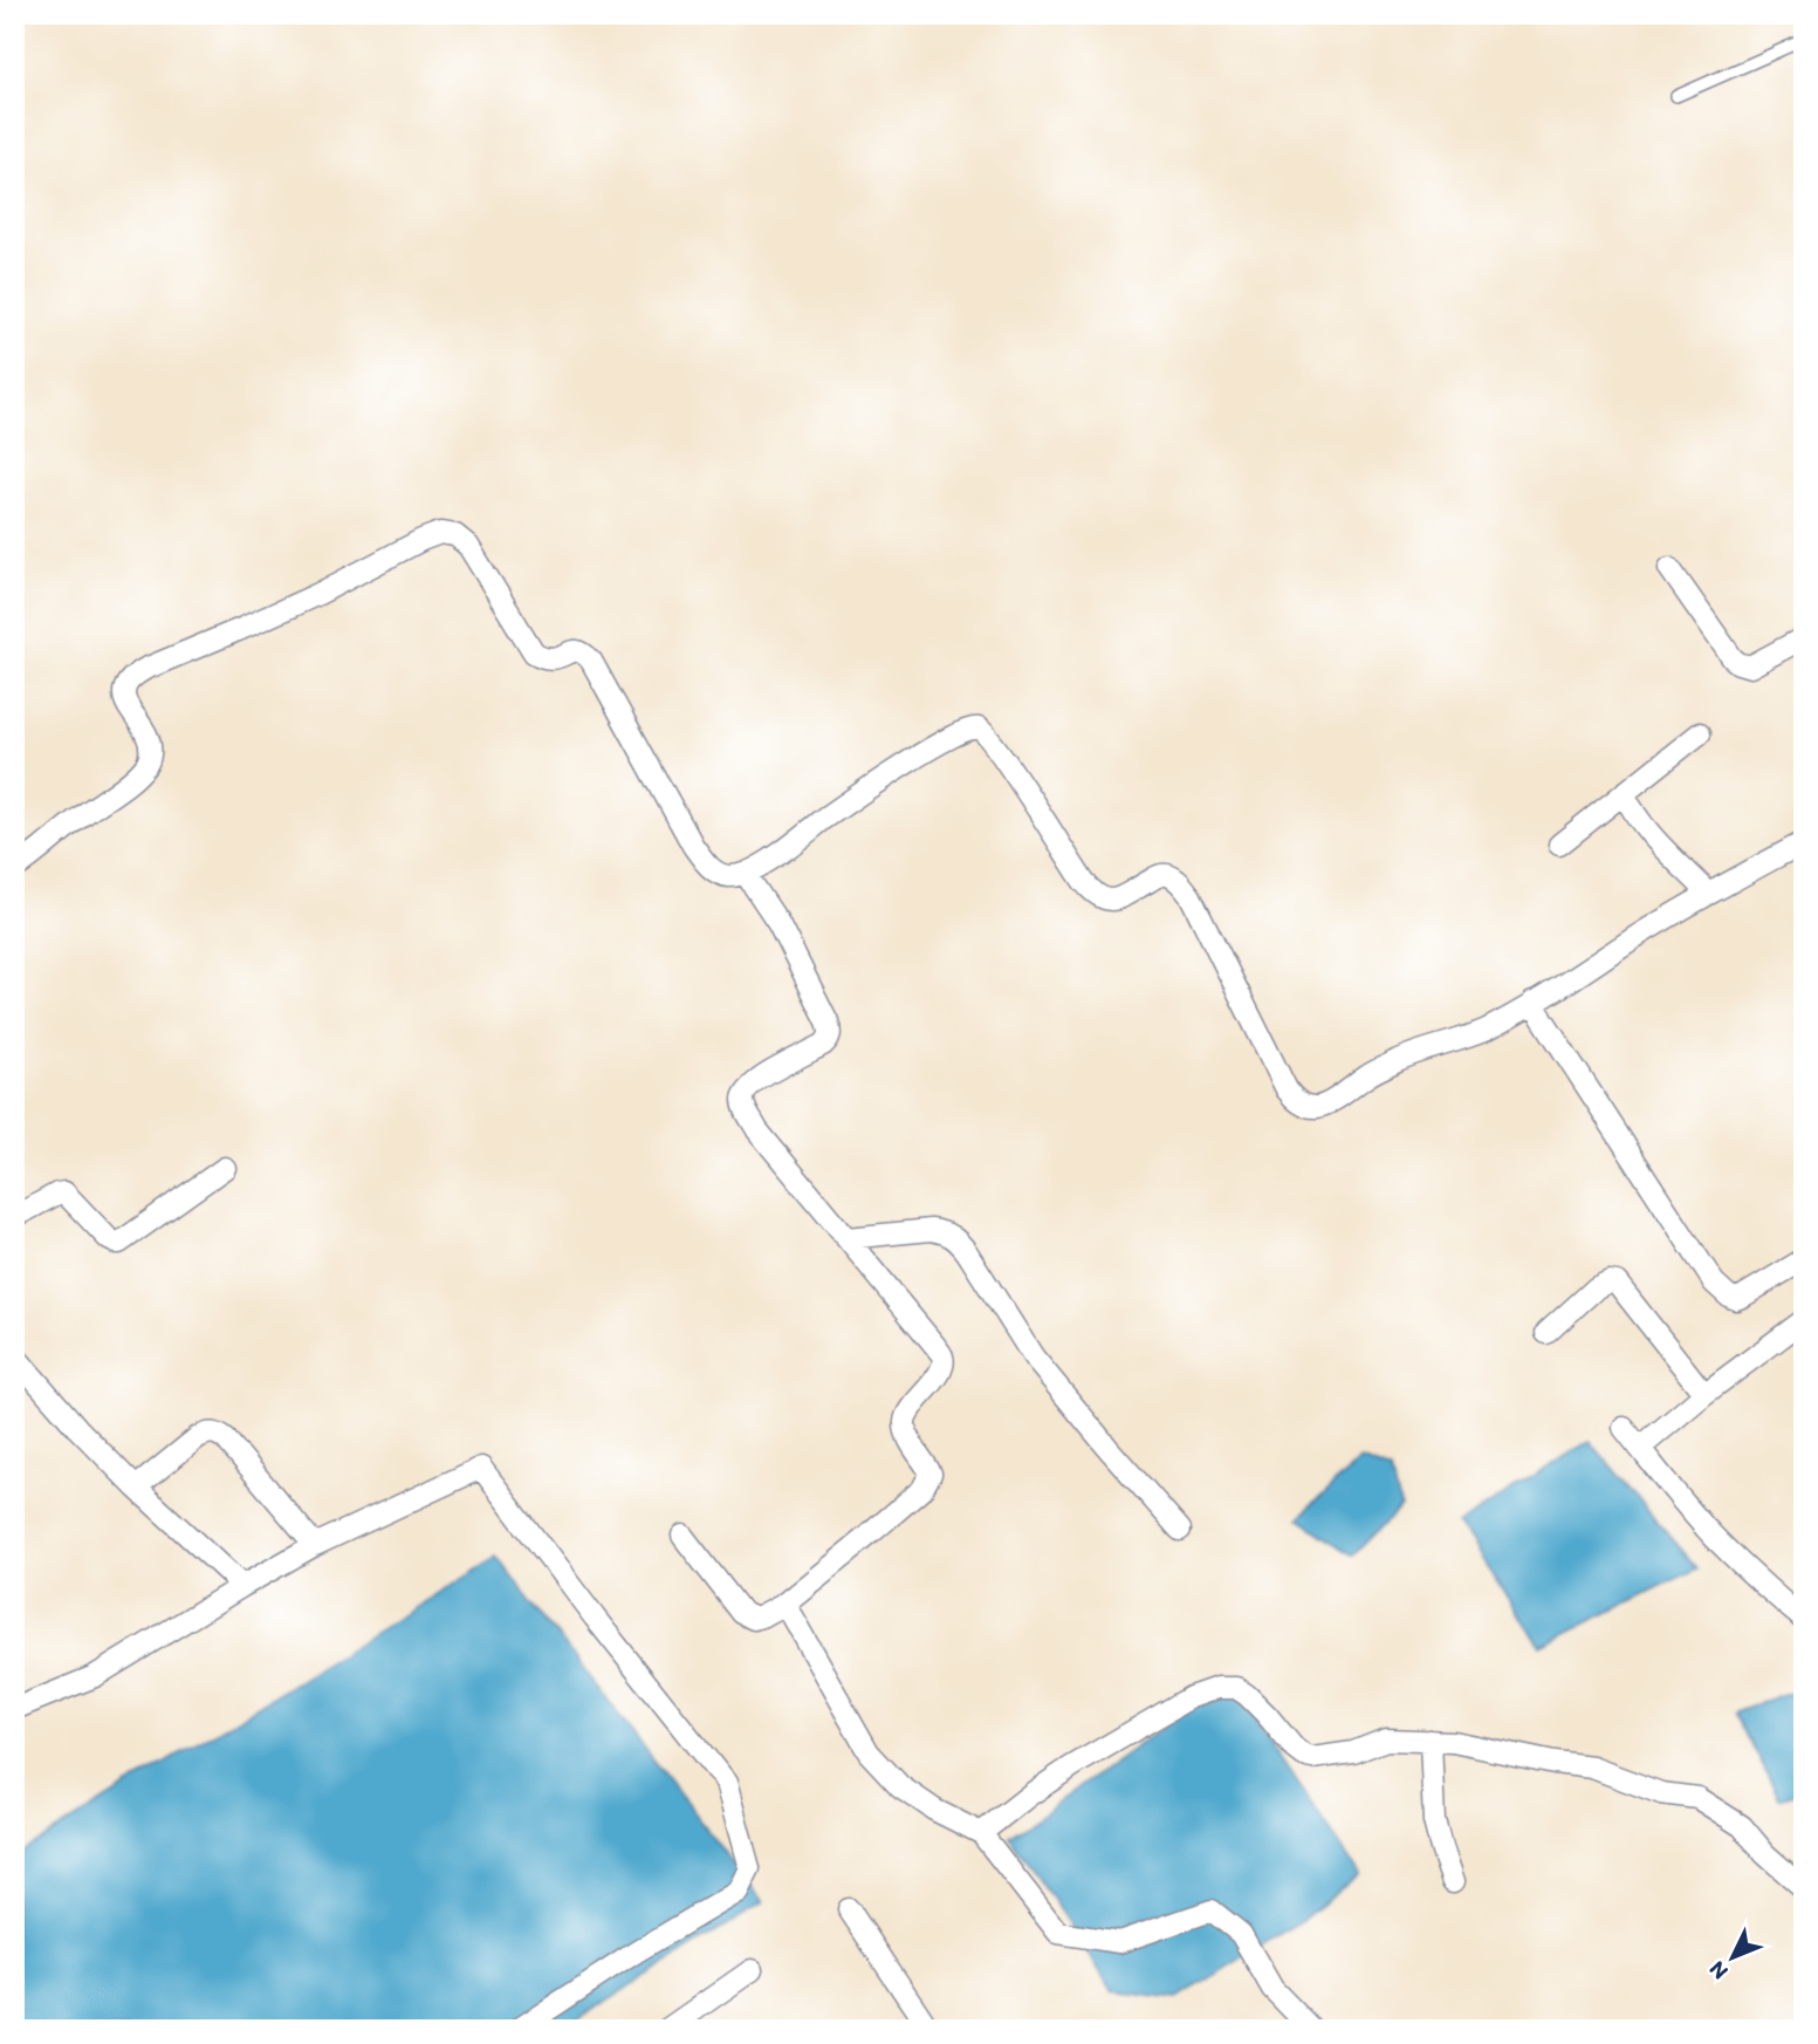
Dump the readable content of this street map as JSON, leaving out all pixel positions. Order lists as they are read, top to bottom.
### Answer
{
  "north": "bottom left"
}
